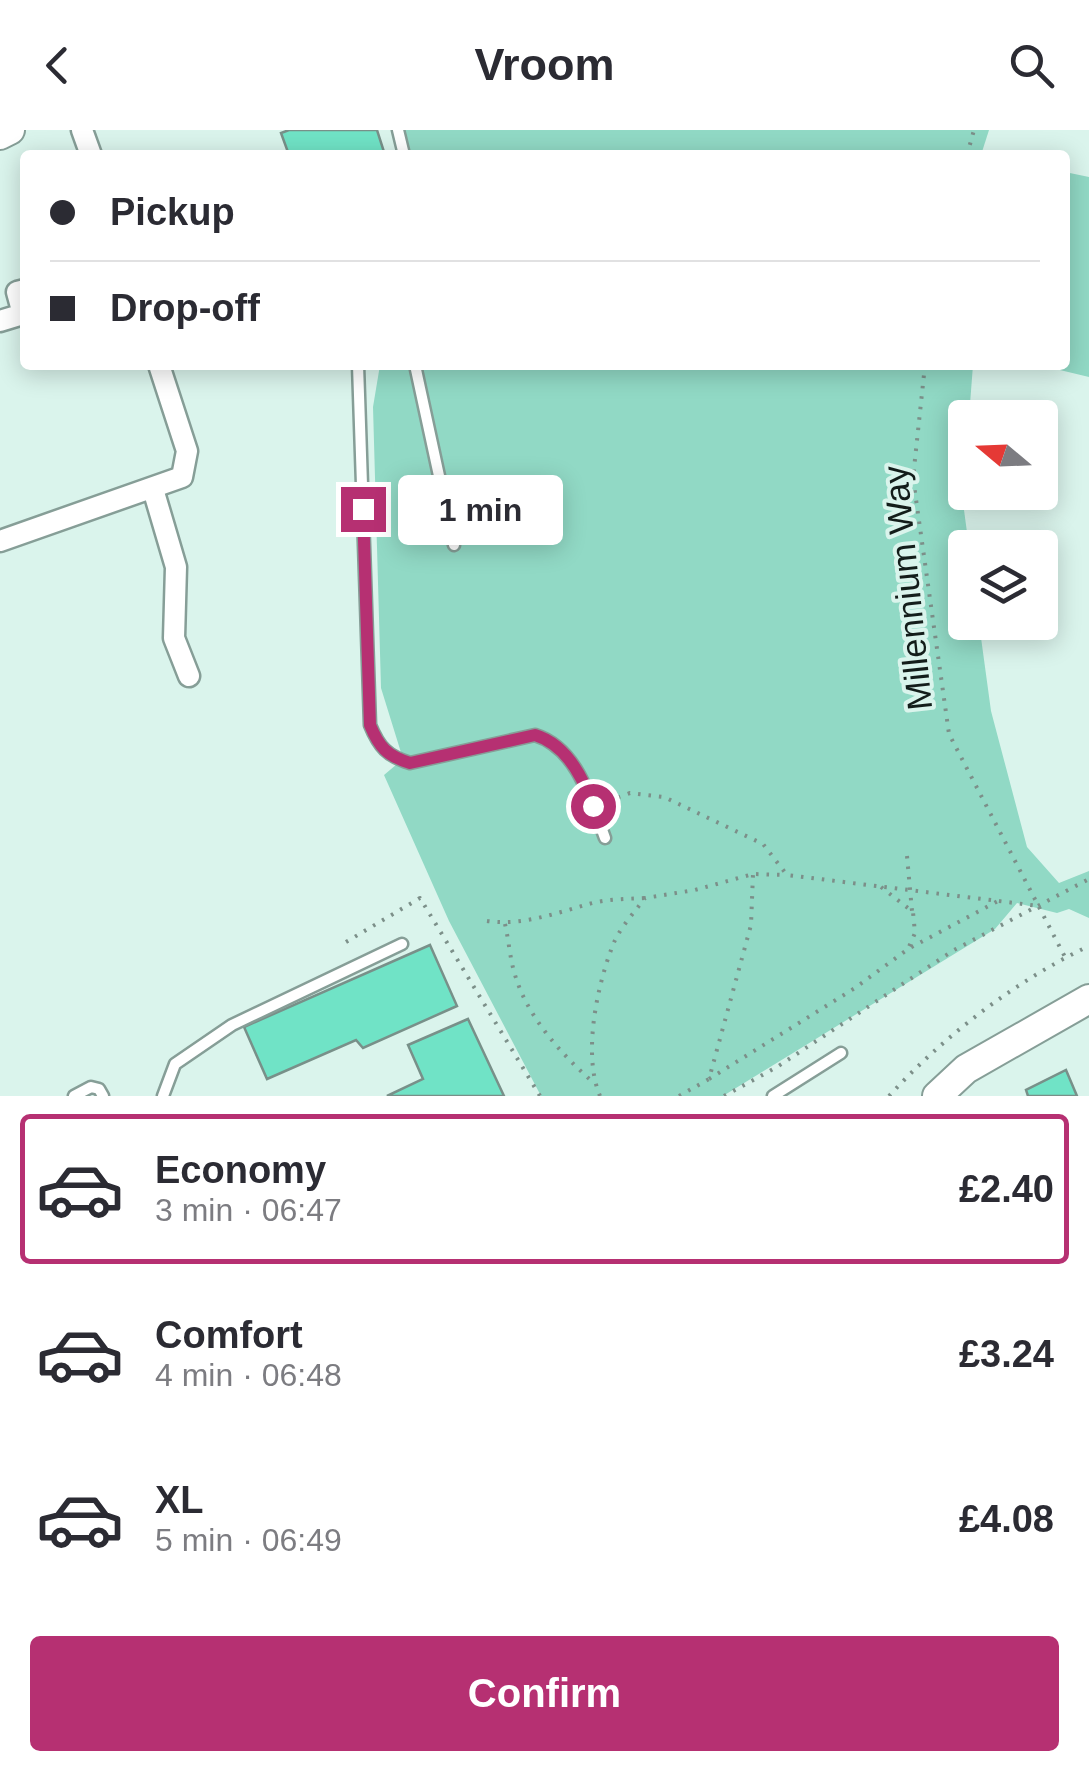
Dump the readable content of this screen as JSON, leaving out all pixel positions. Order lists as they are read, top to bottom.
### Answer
{
  "streets": {
    "path": ["Millennium Way"]
  },
  "north": "left",
  "page": {
    "header": "Vroom",
    "banner": ["Pickup", "Drop-off"],
    "bubble": "1 min",
    "list": [
      {
        "name": "Economy",
        "note": "3 min · 06:47",
        "value": "£2.40"
      },
      {
        "name": "Comfort",
        "note": "4 min · 06:48",
        "value": "£3.24"
      },
      {
        "name": "XL",
        "note": "5 min · 06:49",
        "value": "£4.08"
      }
    ],
    "buttons": "Confirm"
  }
}
